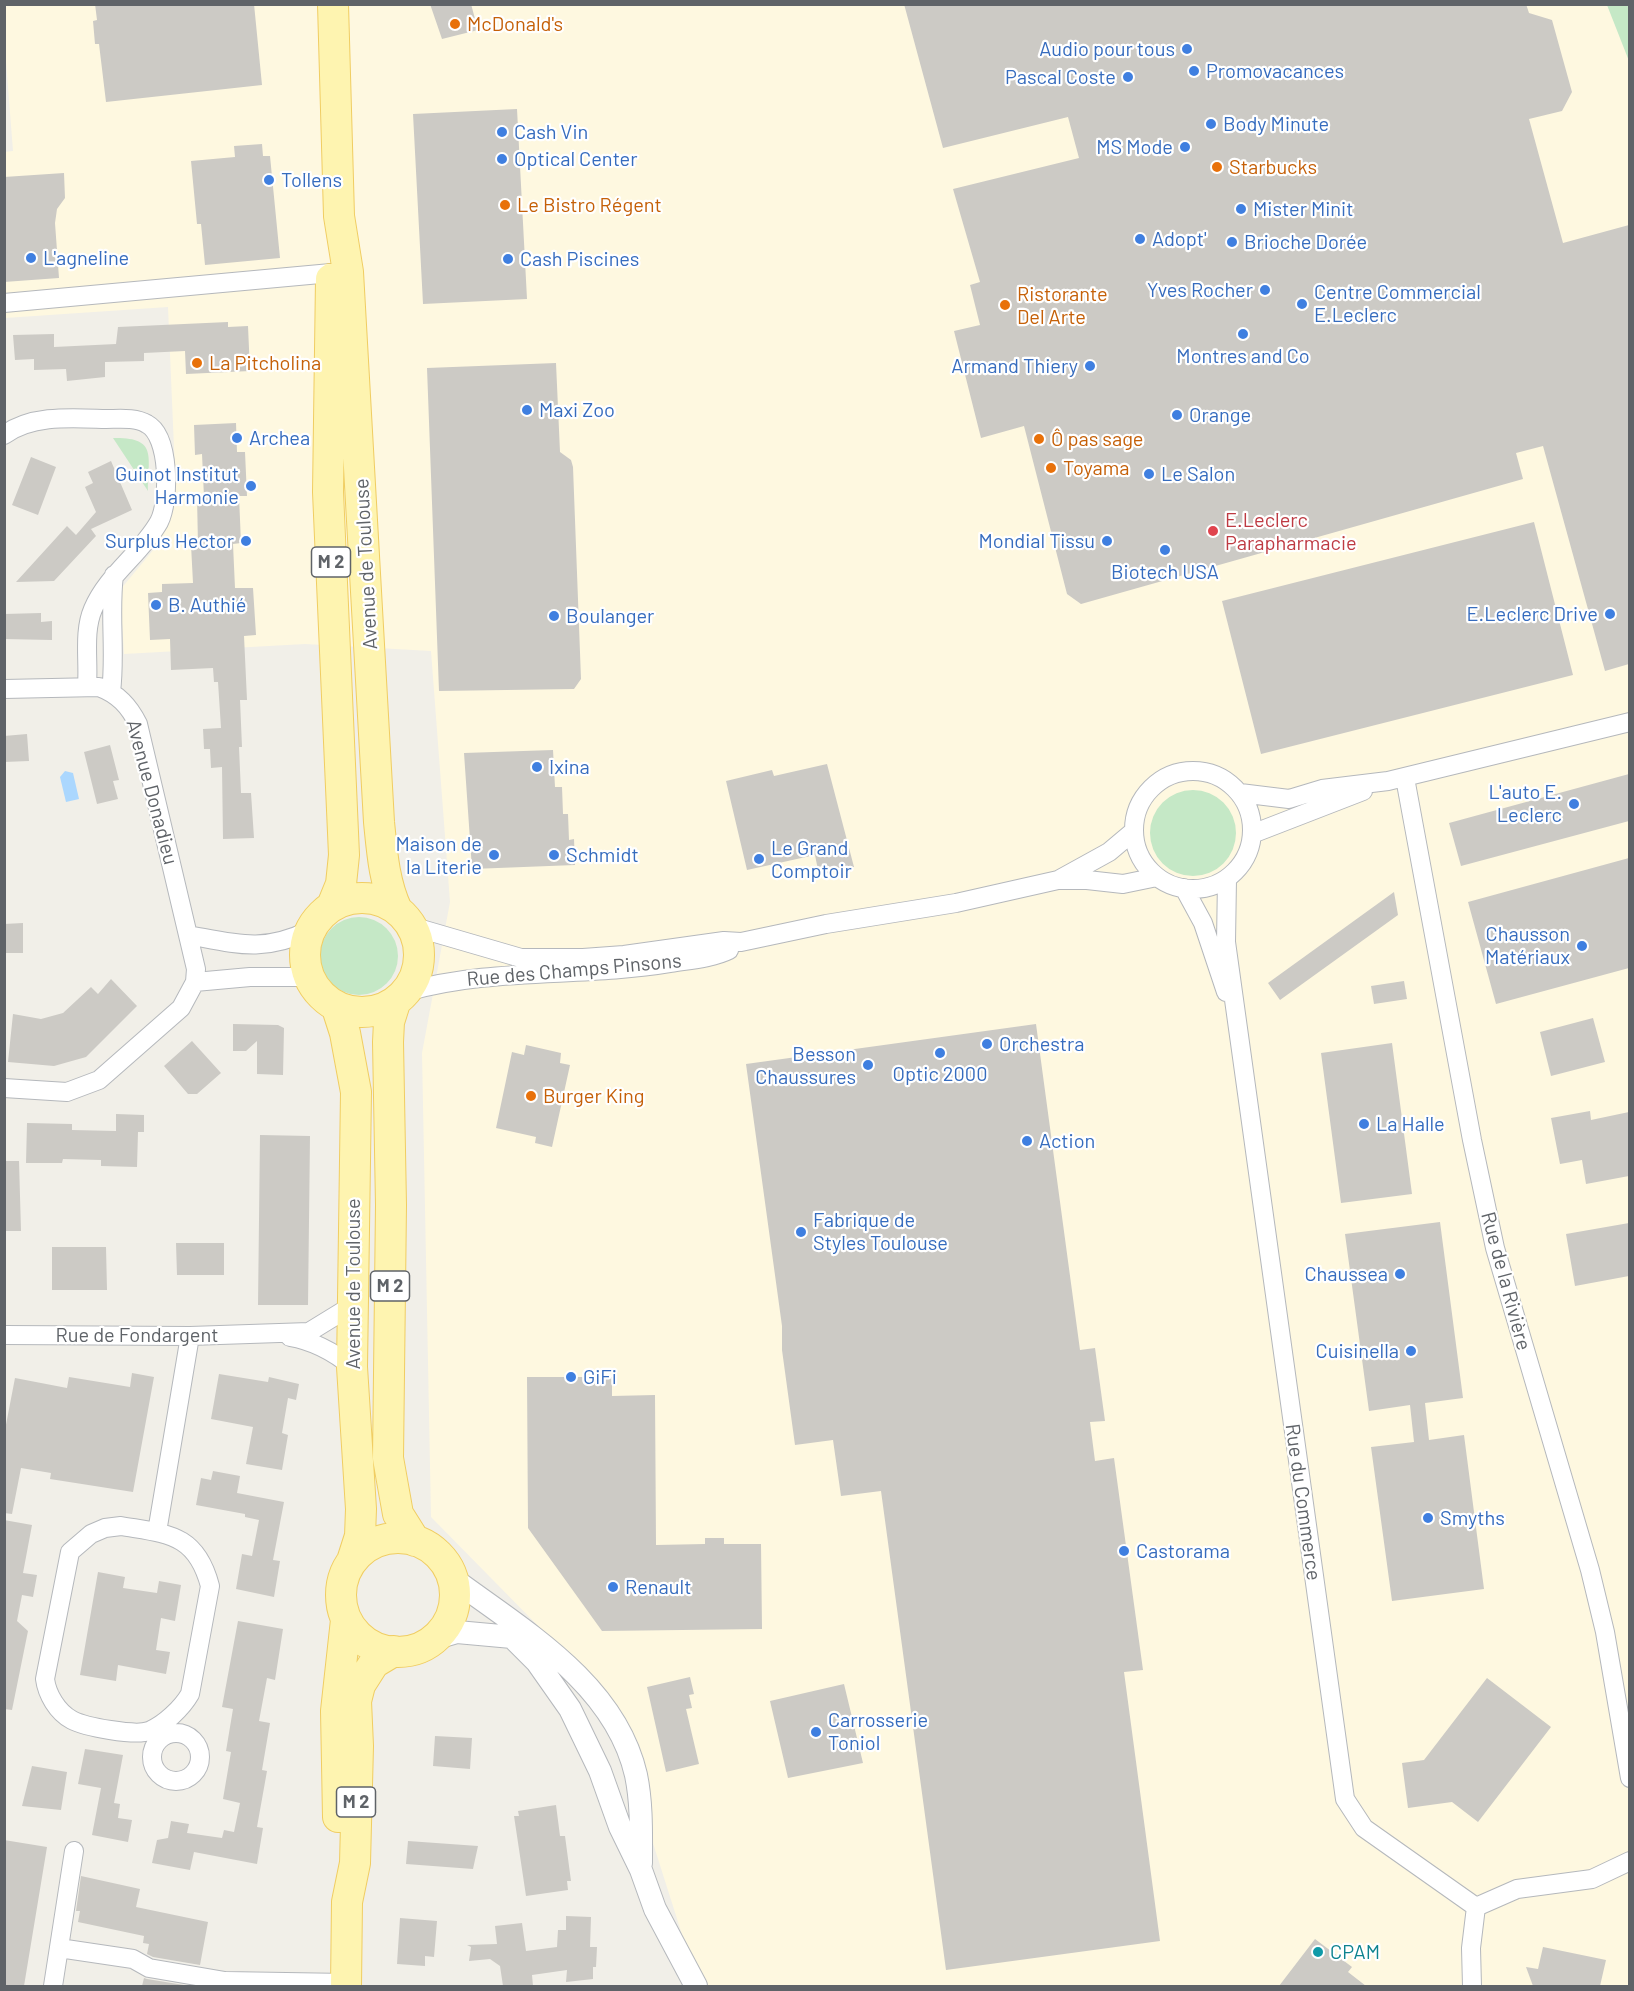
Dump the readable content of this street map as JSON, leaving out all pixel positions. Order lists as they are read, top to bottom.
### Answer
{
  "streets": {
    "main road": ["M 2", "Avenue de Toulouse"],
    "street": [
      "Avenue Donadieu",
      "Rue des Champs Pinsons",
      "Rue de la Rivière",
      "Rue de Fondargent",
      "Rue du Commerce"
    ]
  },
  "crossings": [
    ["M 2", "Avenue de Toulouse"],
    ["Avenue de Toulouse", "Rue des Champs Pinsons"],
    ["Avenue de Toulouse", "Rue de Fondargent"],
    ["Rue des Champs Pinsons", "Rue du Commerce"]
  ],
  "places": [
    "McDonald's",
    "Audio pour tous",
    "Promovacances",
    "Pascal Coste",
    "Body Minute",
    "Cash Vin",
    "MS Mode",
    "Optical Center",
    "Starbucks",
    "Tollens",
    "Le Bistro Régent",
    "Mister Minit",
    "Adopt'",
    "Brioche Dorée",
    "L'agneline",
    "Cash Piscines",
    "Yves Rocher",
    "Centre Commercial E.Leclerc",
    "Ristorante Del Arte",
    "Montres and Co",
    "La Pitcholina",
    "Armand Thiery",
    "Maxi Zoo",
    "Orange",
    "Archea",
    "Ô pas sage",
    "Toyama",
    "Le Salon",
    "Guinot Institut Harmonie",
    "E.Leclerc Parapharmacie",
    "Surplus Hector",
    "Mondial Tissu",
    "Biotech USA",
    "B. Authié",
    "E.Leclerc Drive",
    "Boulanger",
    "Ixina",
    "L'auto E. Leclerc",
    "Maison de la Literie",
    "Schmidt",
    "Le Grand Comptoir",
    "Chausson Matériaux",
    "Orchestra",
    "Optic 2000",
    "Besson Chaussures",
    "Burger King",
    "La Halle",
    "Action",
    "Fabrique de Styles Toulouse",
    "Chaussea",
    "Cuisinella",
    "GiFi",
    "Smyths",
    "Castorama",
    "Renault",
    "Carrosserie Toniol",
    "CPAM"
  ]
}
